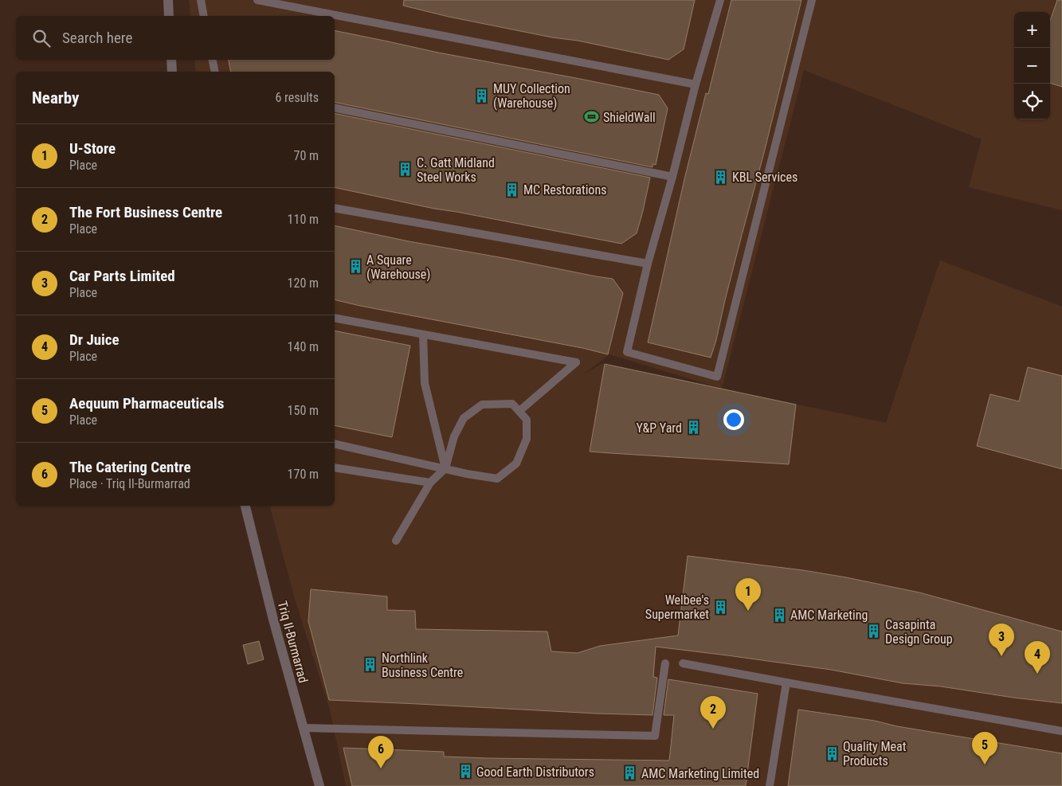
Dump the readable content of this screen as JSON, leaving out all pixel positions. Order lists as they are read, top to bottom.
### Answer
{
  "streets": {
    "street": ["Triq Il-Burmarrad"]
  },
  "places": {
    "building": [
      "MUY Collection (Warehouse)",
      "C. Gatt Midland Steel Works",
      "KBL Services",
      "MC Restorations",
      "A Square (Warehouse)",
      "Y&P Yard",
      "Welbee's Supermarket",
      "AMC Marketing",
      "Casapinta Design Group",
      "Northlink Business Centre",
      "Quality Meat Products",
      "Good Earth Distributors",
      "AMC Marketing Limited"
    ],
    "sports": ["ShieldWall"]
  },
  "page": {
    "map_buttons": ["+", "−"],
    "search": "Search here",
    "heading": ["Nearby", "6 results"],
    "list": [
      {
        "mark": "1",
        "name": "U-Store",
        "note": "Place",
        "value": "70 m"
      },
      {
        "mark": "2",
        "name": "The Fort Business Centre",
        "note": "Place",
        "value": "110 m"
      },
      {
        "mark": "3",
        "name": "Car Parts Limited",
        "note": "Place",
        "value": "120 m"
      },
      {
        "mark": "4",
        "name": "Dr Juice",
        "note": "Place",
        "value": "140 m"
      },
      {
        "mark": "5",
        "name": "Aequum Pharmaceuticals",
        "note": "Place",
        "value": "150 m"
      },
      {
        "mark": "6",
        "name": "The Catering Centre",
        "note": "Place · Triq Il-Burmarrad",
        "value": "170 m"
      }
    ],
    "pins": [
      "1",
      "3",
      "4",
      "2",
      "5",
      "6"
    ]
  }
}
